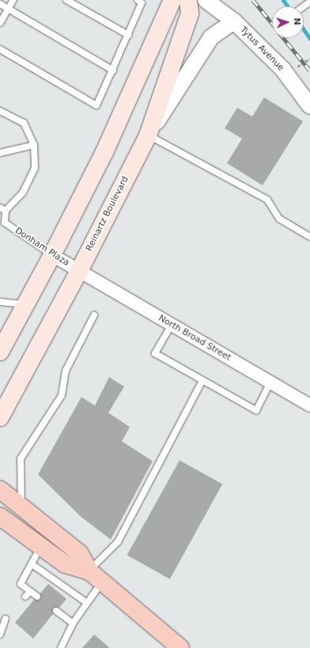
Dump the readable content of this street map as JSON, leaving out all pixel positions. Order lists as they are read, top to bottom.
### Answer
{
  "streets": {
    "main road": ["Reinartz Boulevard"],
    "street": ["Tytus Avenue", "Donham Plaza", "North Broad Street"]
  },
  "crossings": [
    ["Reinartz Boulevard", "Donham Plaza"],
    ["Reinartz Boulevard", "North Broad Street"],
    ["Donham Plaza", "North Broad Street"]
  ],
  "north": "right"
}
